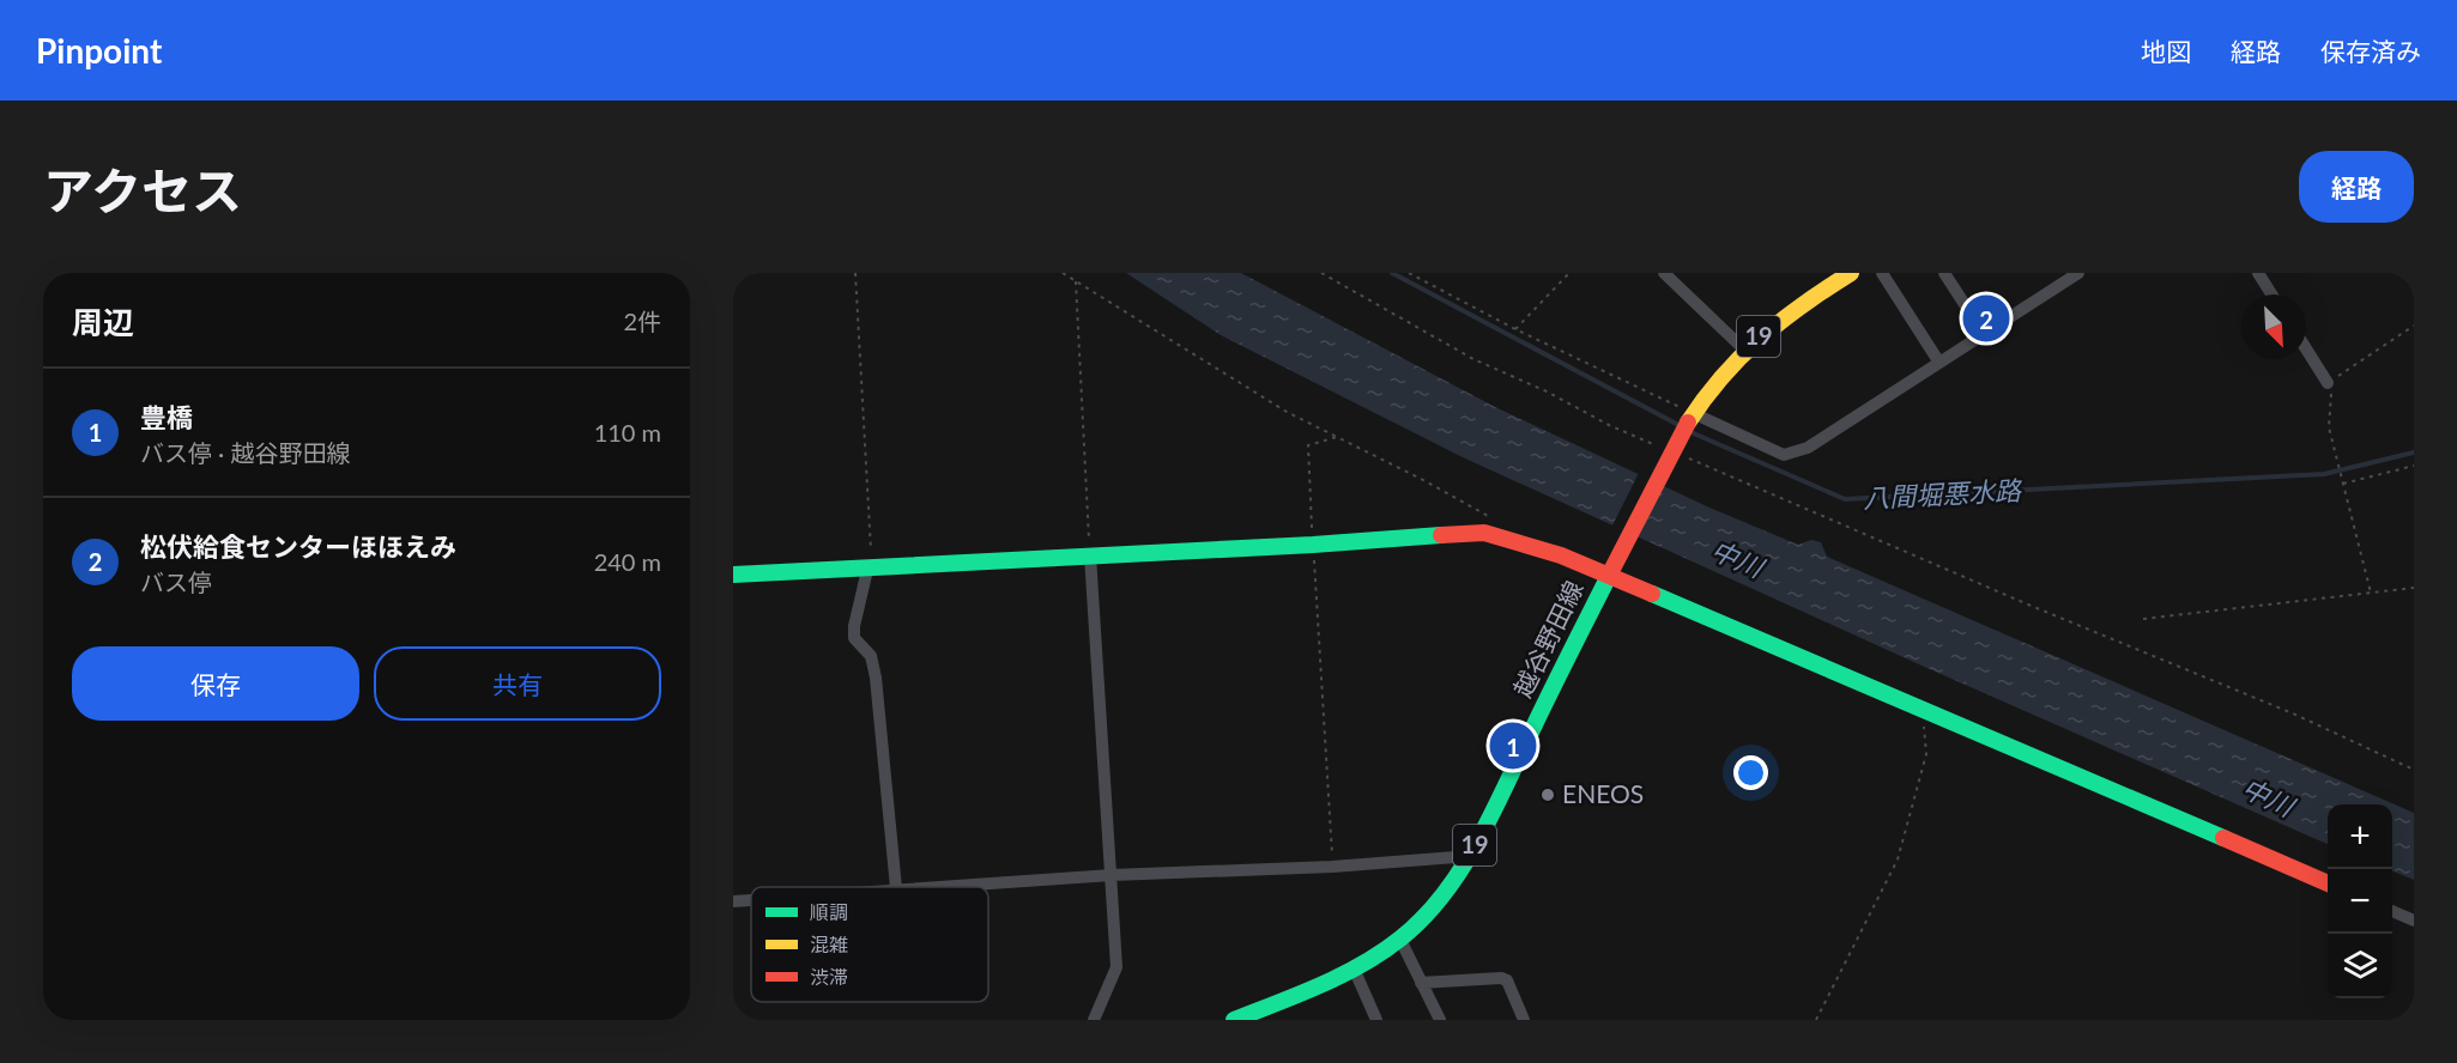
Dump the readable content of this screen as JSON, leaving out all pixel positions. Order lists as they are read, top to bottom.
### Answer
{
  "streets": {
    "street": ["19", "越谷野田線"]
  },
  "water": ["八間堀悪水路", "中川"],
  "places": ["ENEOS"],
  "legend": ["順調", "混雑", "渋滞"],
  "north": "bottom right",
  "page": {
    "header": "Pinpoint",
    "nav": ["地図", "経路", "保存済み"],
    "title": "アクセス",
    "buttons": [
      "経路",
      ["保存", "共有"]
    ],
    "heading": ["周辺", "2件"],
    "pins": ["2", "1"],
    "list": [
      {
        "mark": "1",
        "name": "豊橋",
        "note": "バス停 · 越谷野田線",
        "value": "110 m"
      },
      {
        "mark": "2",
        "name": "松伏給食センターほほえみ",
        "note": "バス停",
        "value": "240 m"
      }
    ],
    "map_buttons": ["+", "−"]
  }
}
